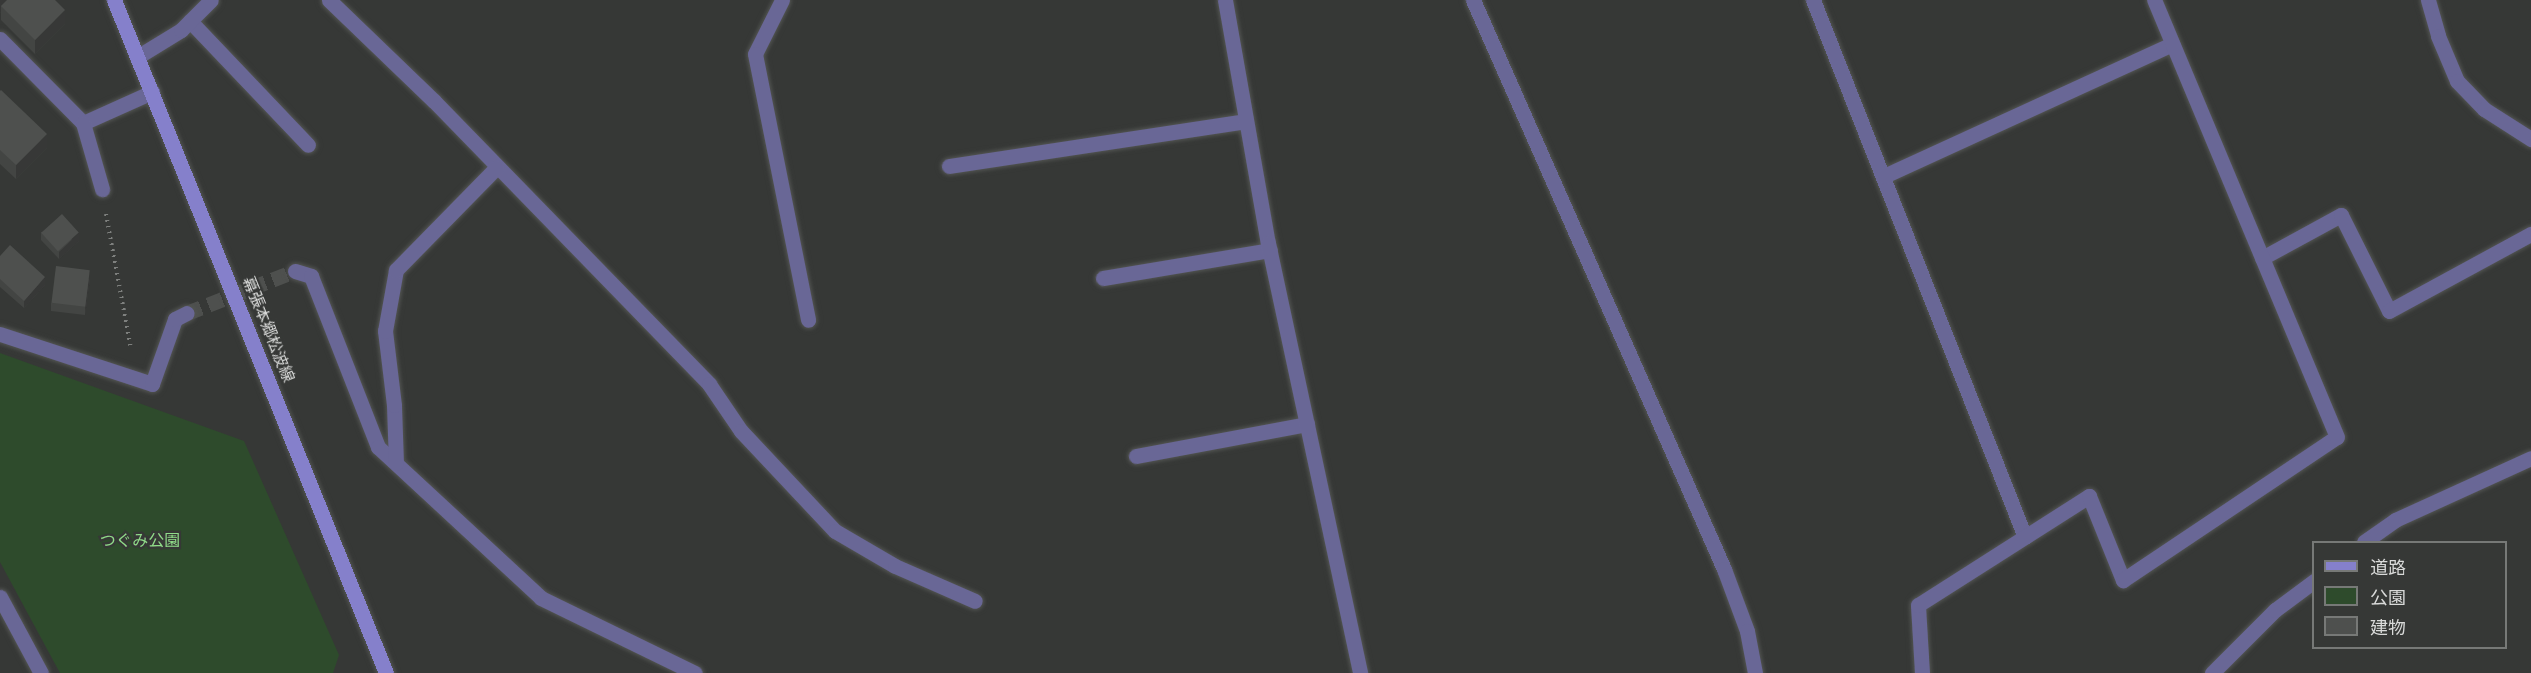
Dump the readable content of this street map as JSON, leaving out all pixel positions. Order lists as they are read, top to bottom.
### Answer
{
  "streets": {
    "street": ["幕張本郷松波線"]
  },
  "parks": ["つぐみ公園"],
  "legend": ["道路", "公園", "建物"]
}
